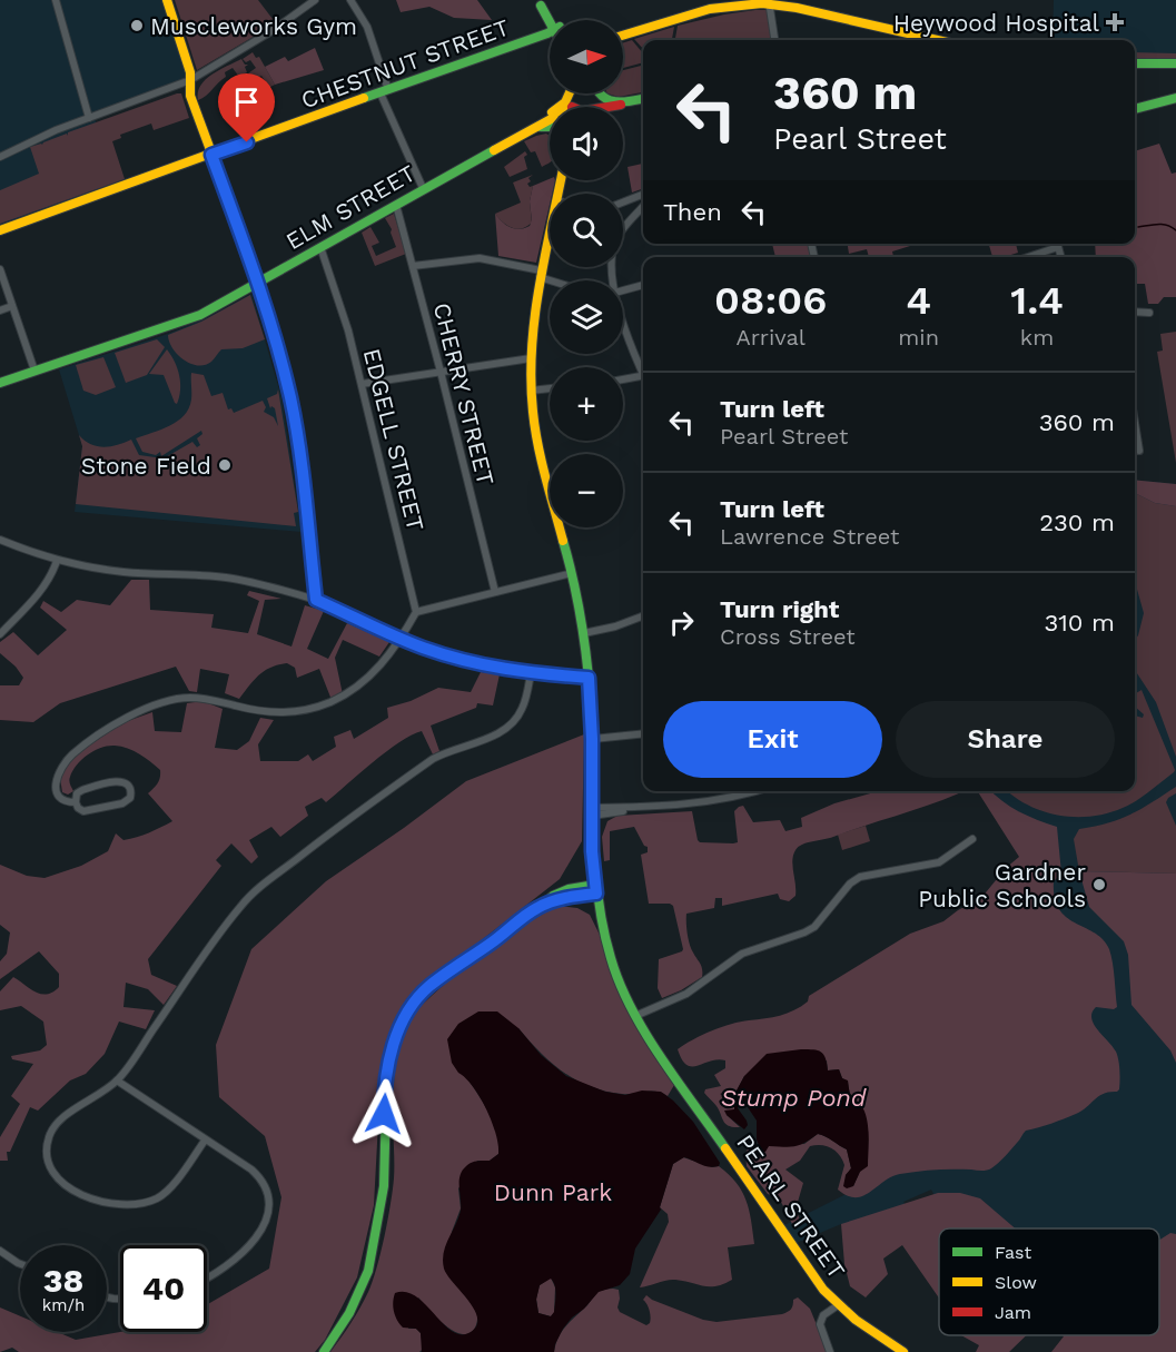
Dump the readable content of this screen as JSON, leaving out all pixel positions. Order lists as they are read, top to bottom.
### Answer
{
  "streets": {
    "street": [
      "CHESTNUT STREET",
      "ELM STREET",
      "CHERRY STREET",
      "EDGELL STREET",
      "PEARL STREET"
    ]
  },
  "crossings": [
    ["ELM STREET", "CHERRY STREET"],
    ["ELM STREET", "EDGELL STREET"]
  ],
  "water": ["Stump Pond"],
  "parks": ["Dunn Park"],
  "places": {
    "health": ["Heywood Hospital"],
    "other": ["Muscleworks Gym", "Stone Field", "Gardner Public Schools"]
  },
  "legend": ["Fast", "Slow", "Jam"],
  "north": "right",
  "page": {
    "map_buttons": ["+", "−"],
    "turn": ["360 m", "Pearl Street"],
    "then": "Then",
    "eta": [
      "08:06",
      "Arrival",
      "4",
      "min",
      "1.4",
      "km"
    ],
    "list": [
      {
        "name": "Turn left",
        "note": "Pearl Street",
        "value": "360 m"
      },
      {
        "name": "Turn left",
        "note": "Lawrence Street",
        "value": "230 m"
      },
      {
        "name": "Turn right",
        "note": "Cross Street",
        "value": "310 m"
      }
    ],
    "buttons": ["Exit", "Share"],
    "speed": "38 km/h",
    "limit": "40"
  }
}
